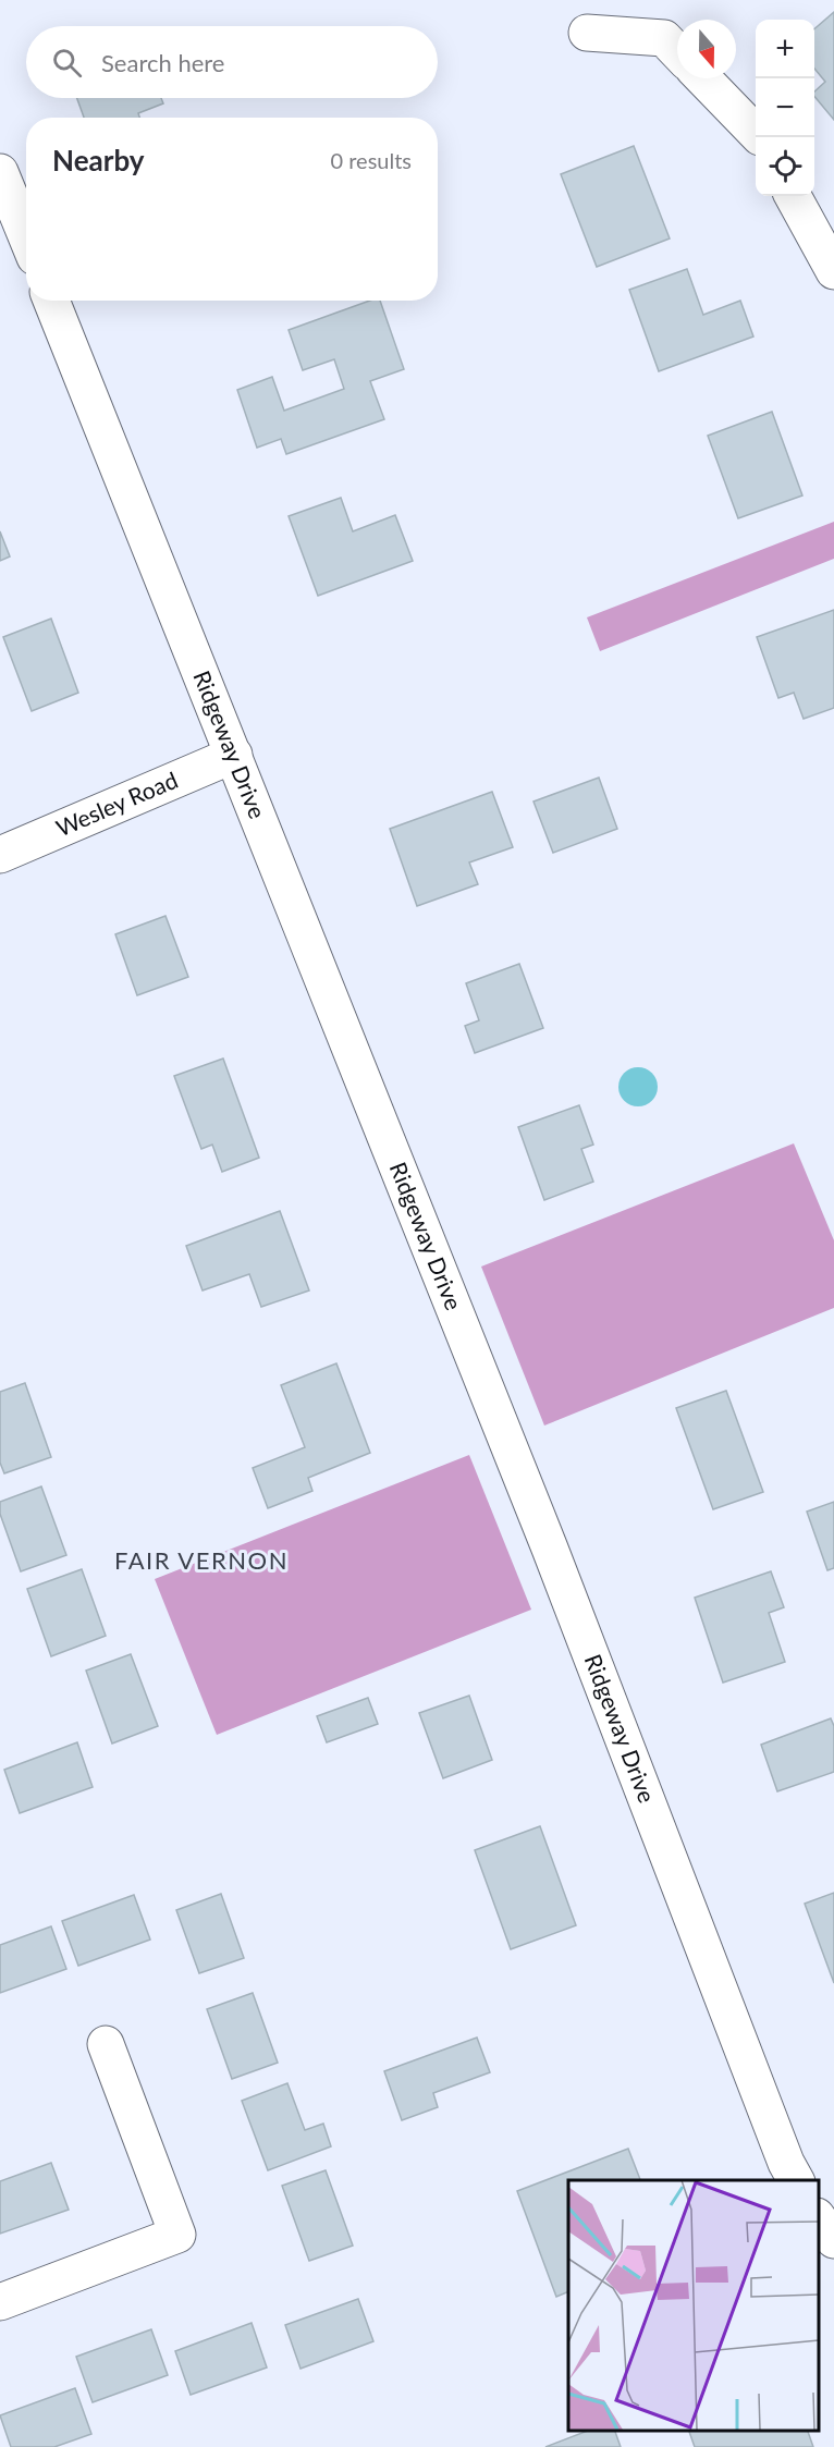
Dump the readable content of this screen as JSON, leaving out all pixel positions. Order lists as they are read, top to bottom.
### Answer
{
  "streets": {
    "street": ["Ridgeway Drive", "Wesley Road"]
  },
  "crossings": [
    ["Ridgeway Drive", "Wesley Road"]
  ],
  "districts": ["FAIR VERNON"],
  "north": "bottom",
  "page": {
    "map_buttons": ["+", "−"],
    "search": "Search here",
    "heading": ["Nearby", "0 results"]
  }
}
